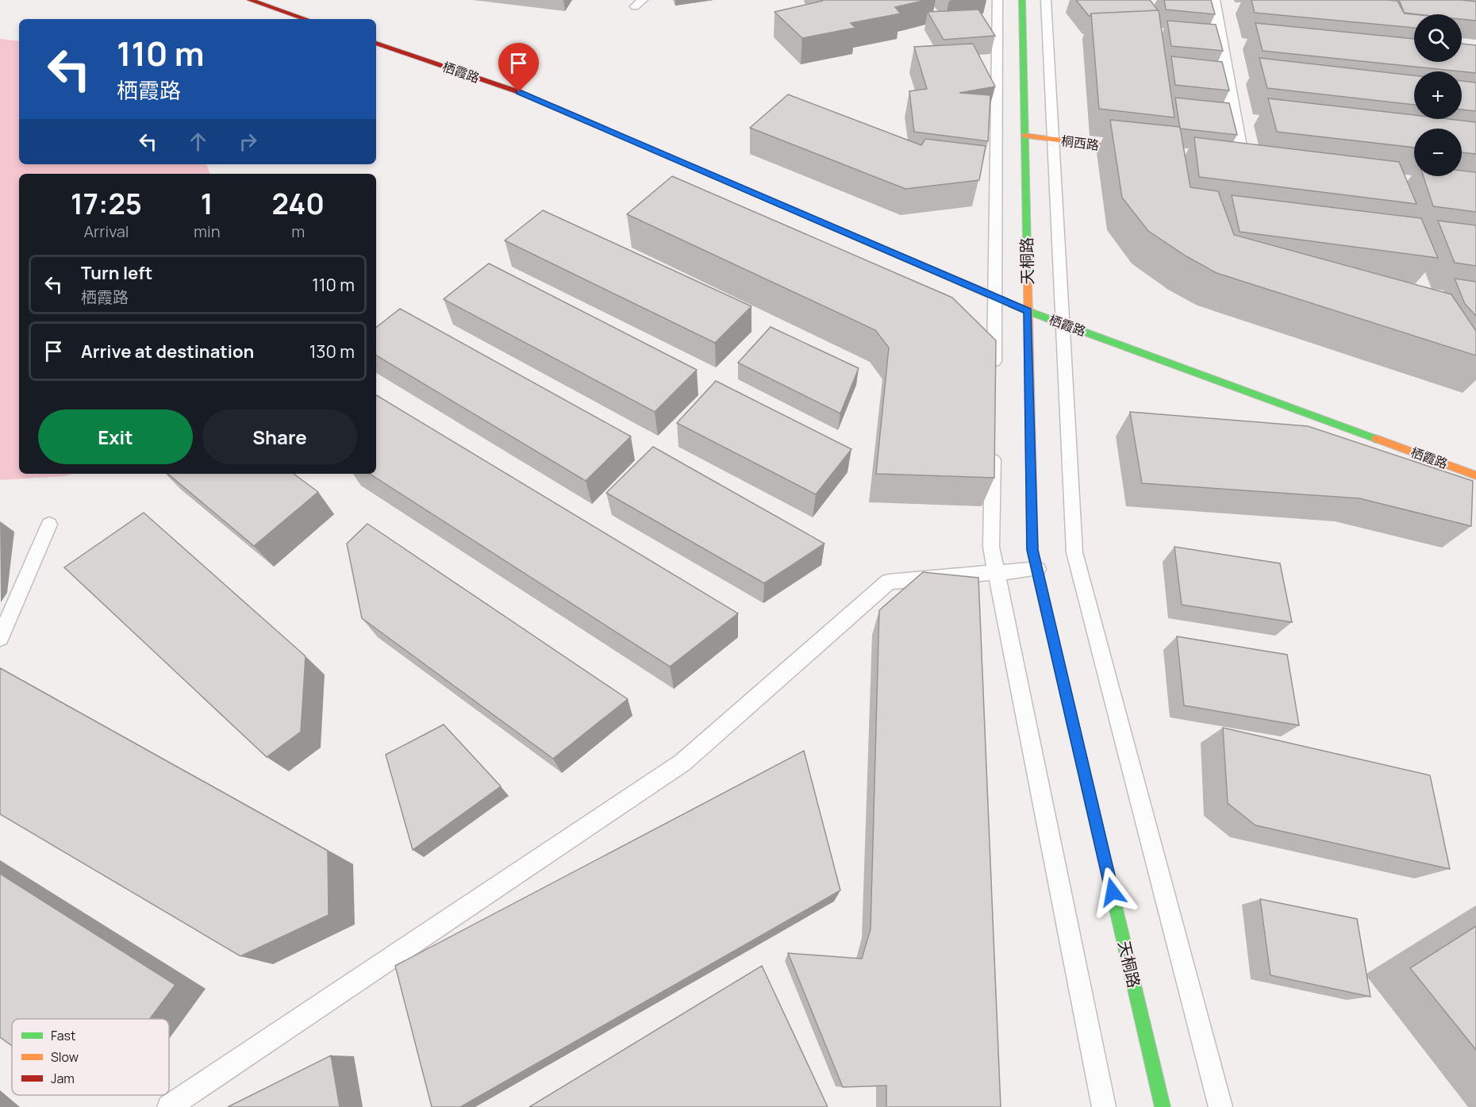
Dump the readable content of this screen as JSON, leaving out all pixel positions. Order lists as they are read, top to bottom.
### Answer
{
  "streets": {
    "street": ["栖霞路", "桐西路", "天桐路"]
  },
  "crossings": [
    ["栖霞路", "天桐路"],
    ["桐西路", "天桐路"]
  ],
  "legend": ["Fast", "Slow", "Jam"],
  "page": {
    "map_buttons": ["+", "−"],
    "turn": ["110 m", "栖霞路"],
    "eta": [
      "17:25",
      "Arrival",
      "1",
      "min",
      "240",
      "m"
    ],
    "list": [
      {
        "name": "Turn left",
        "note": "栖霞路",
        "value": "110 m"
      },
      {
        "name": "Arrive at destination",
        "value": "130 m"
      }
    ],
    "buttons": ["Exit", "Share"]
  }
}
